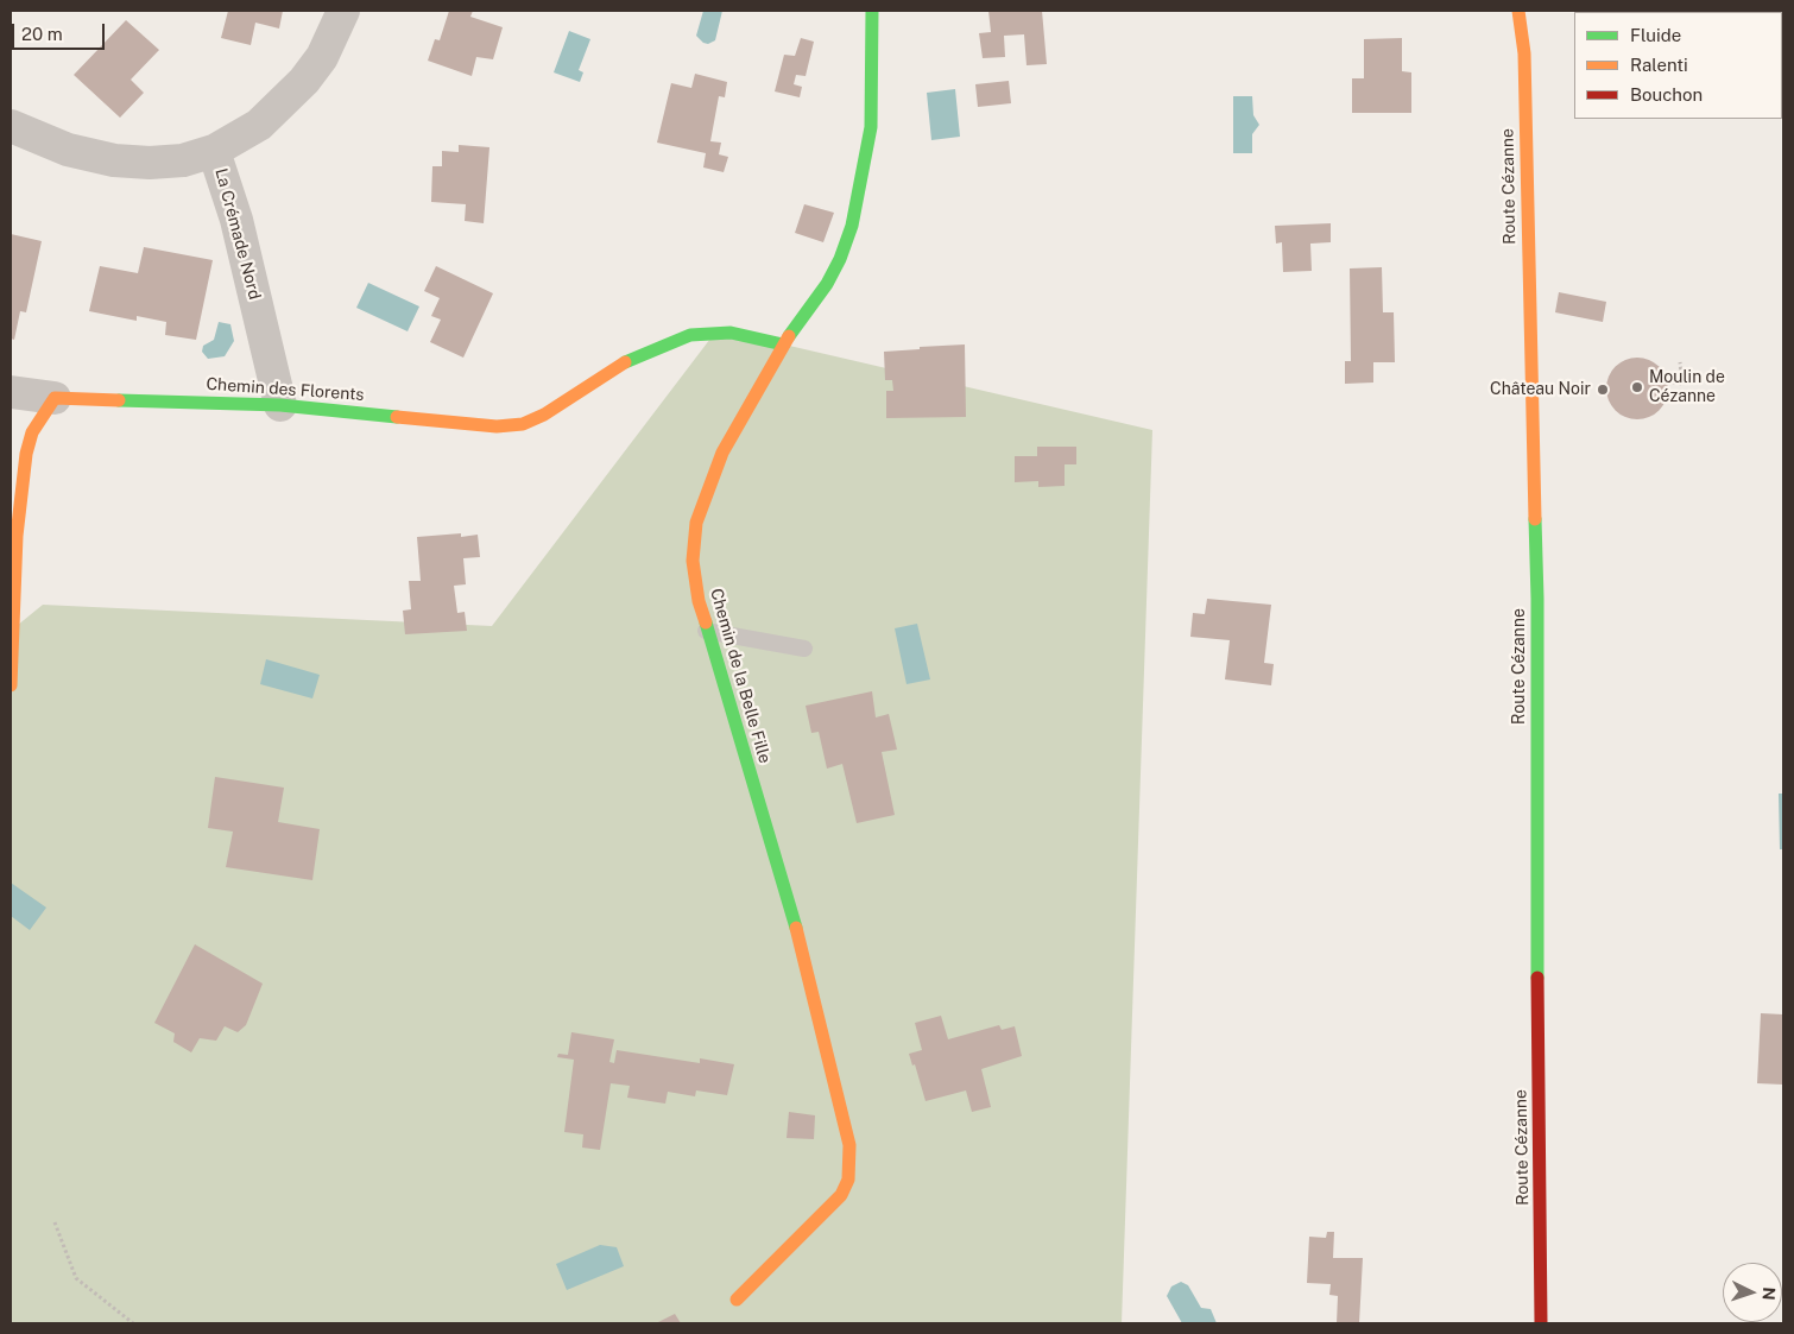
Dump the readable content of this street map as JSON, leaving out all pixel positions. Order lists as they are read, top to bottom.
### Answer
{
  "streets": {
    "street": [
      "Route Cézanne",
      "La Crémade Nord",
      "Chemin des Florents",
      "Chemin de la Belle Fille"
    ]
  },
  "crossings": [
    ["La Crémade Nord", "Chemin des Florents"],
    ["Chemin des Florents", "Chemin de la Belle Fille"]
  ],
  "places": ["Moulin de Cézanne", "Château Noir"],
  "legend": ["Fluide", "Ralenti", "Bouchon"],
  "scale_bar": "20 m",
  "north": "right"
}
